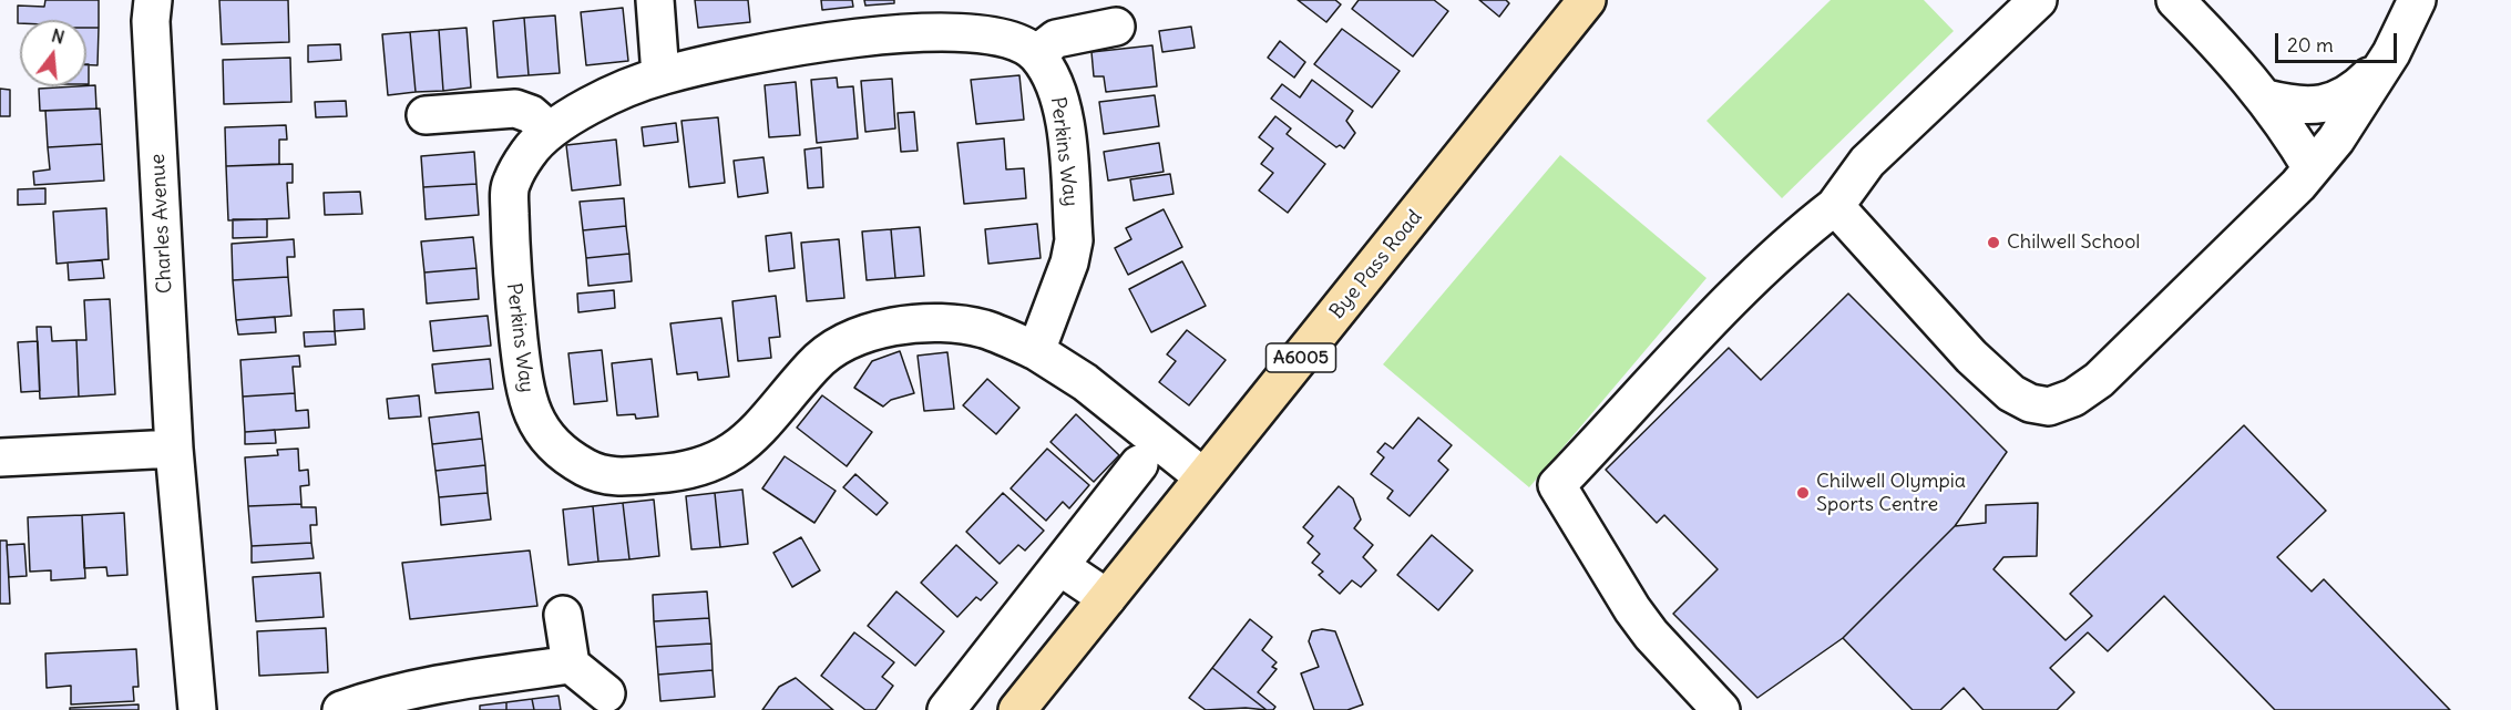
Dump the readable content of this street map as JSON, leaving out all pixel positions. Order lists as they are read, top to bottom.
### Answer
{
  "streets": {
    "main road": ["Bye Pass Road", "A6005"],
    "street": ["Perkins Way", "Charles Avenue"]
  },
  "crossings": [
    ["Perkins Way", "Bye Pass Road"]
  ],
  "places": ["Chilwell School", "Chilwell Olympia Sports Centre"],
  "scale_bar": "20 m",
  "north": "top"
}
